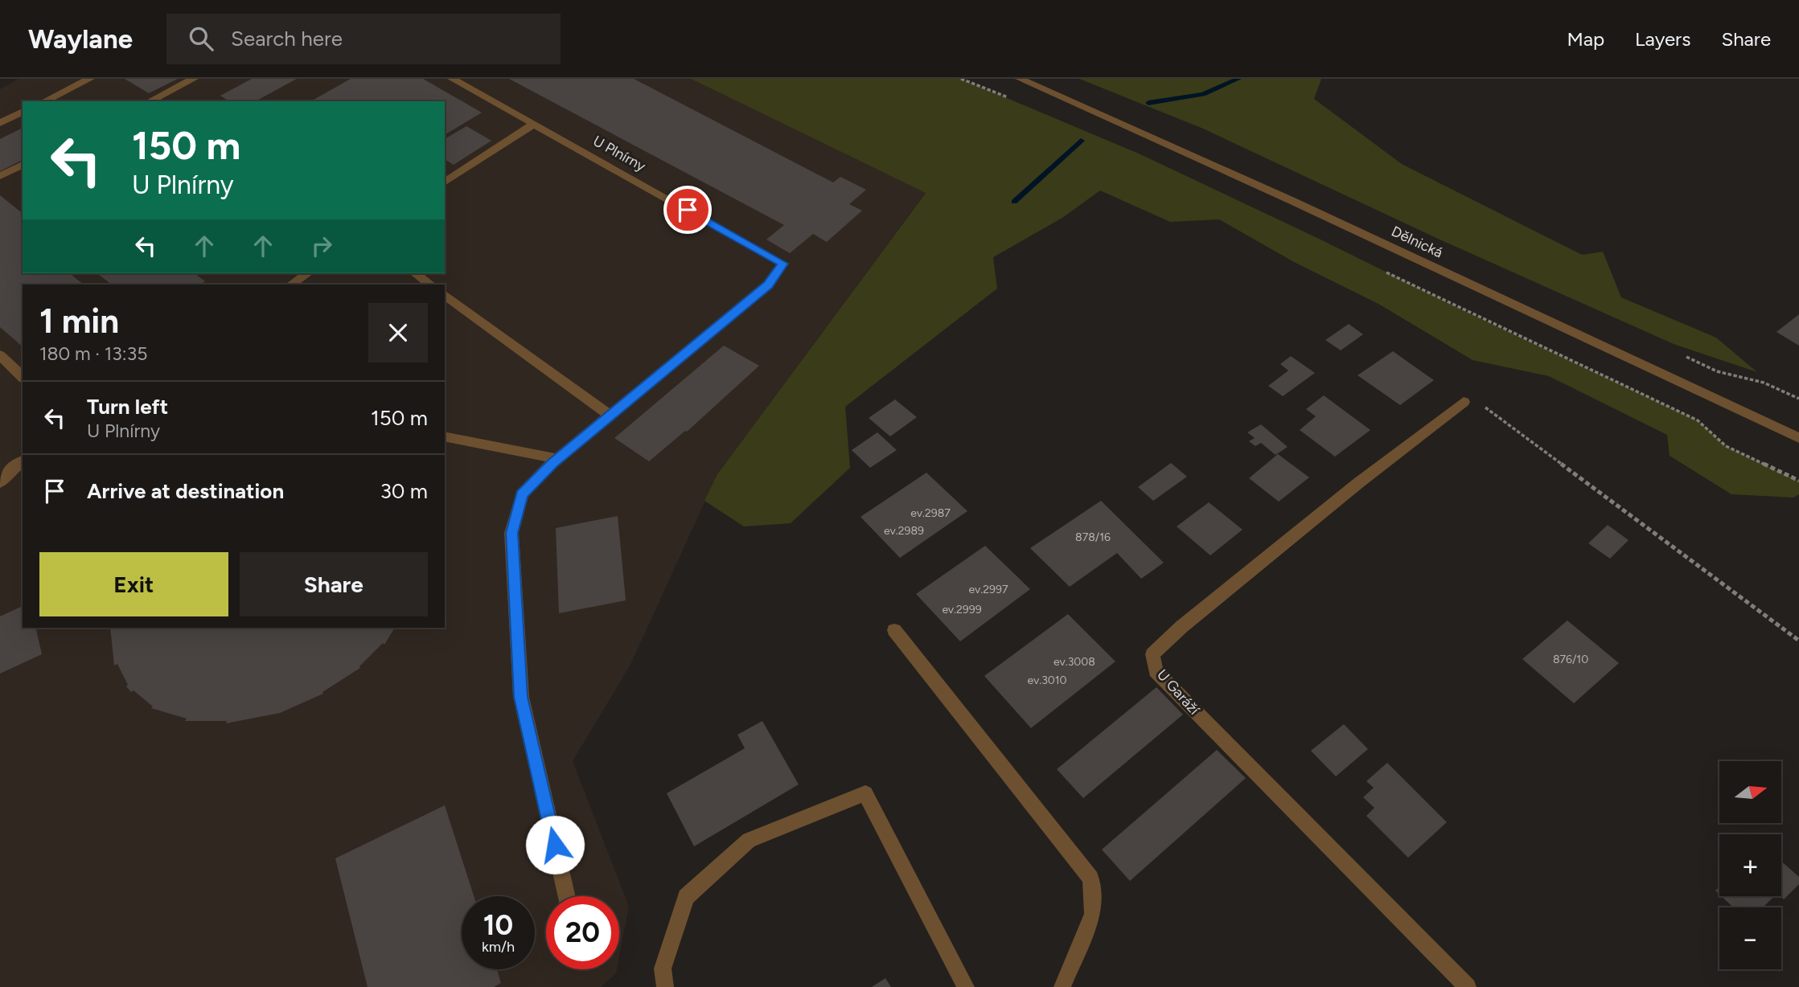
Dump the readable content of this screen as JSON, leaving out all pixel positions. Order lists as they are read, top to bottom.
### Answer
{
  "streets": {
    "street": ["U Plnírny", "Dělnická", "U Garáží"]
  },
  "house_numbers": [
    "ev.2987",
    "ev.2989",
    "878/16",
    "ev.2997",
    "ev.2999",
    "876/10",
    "ev.3008",
    "ev.3010"
  ],
  "north": "right",
  "page": {
    "header": "Waylane",
    "search": "Search here",
    "nav": ["Map", "Layers", "Share"],
    "turn": ["150 m", "U Plnírny"],
    "heading": ["1 min", "180 m · 13:35"],
    "list": [
      {
        "name": "Turn left",
        "note": "U Plnírny",
        "value": "150 m"
      },
      {
        "name": "Arrive at destination",
        "value": "30 m"
      }
    ],
    "buttons": ["Exit", "Share"],
    "map_buttons": ["+", "−"],
    "speed": "10 km/h",
    "limit": "20"
  }
}
